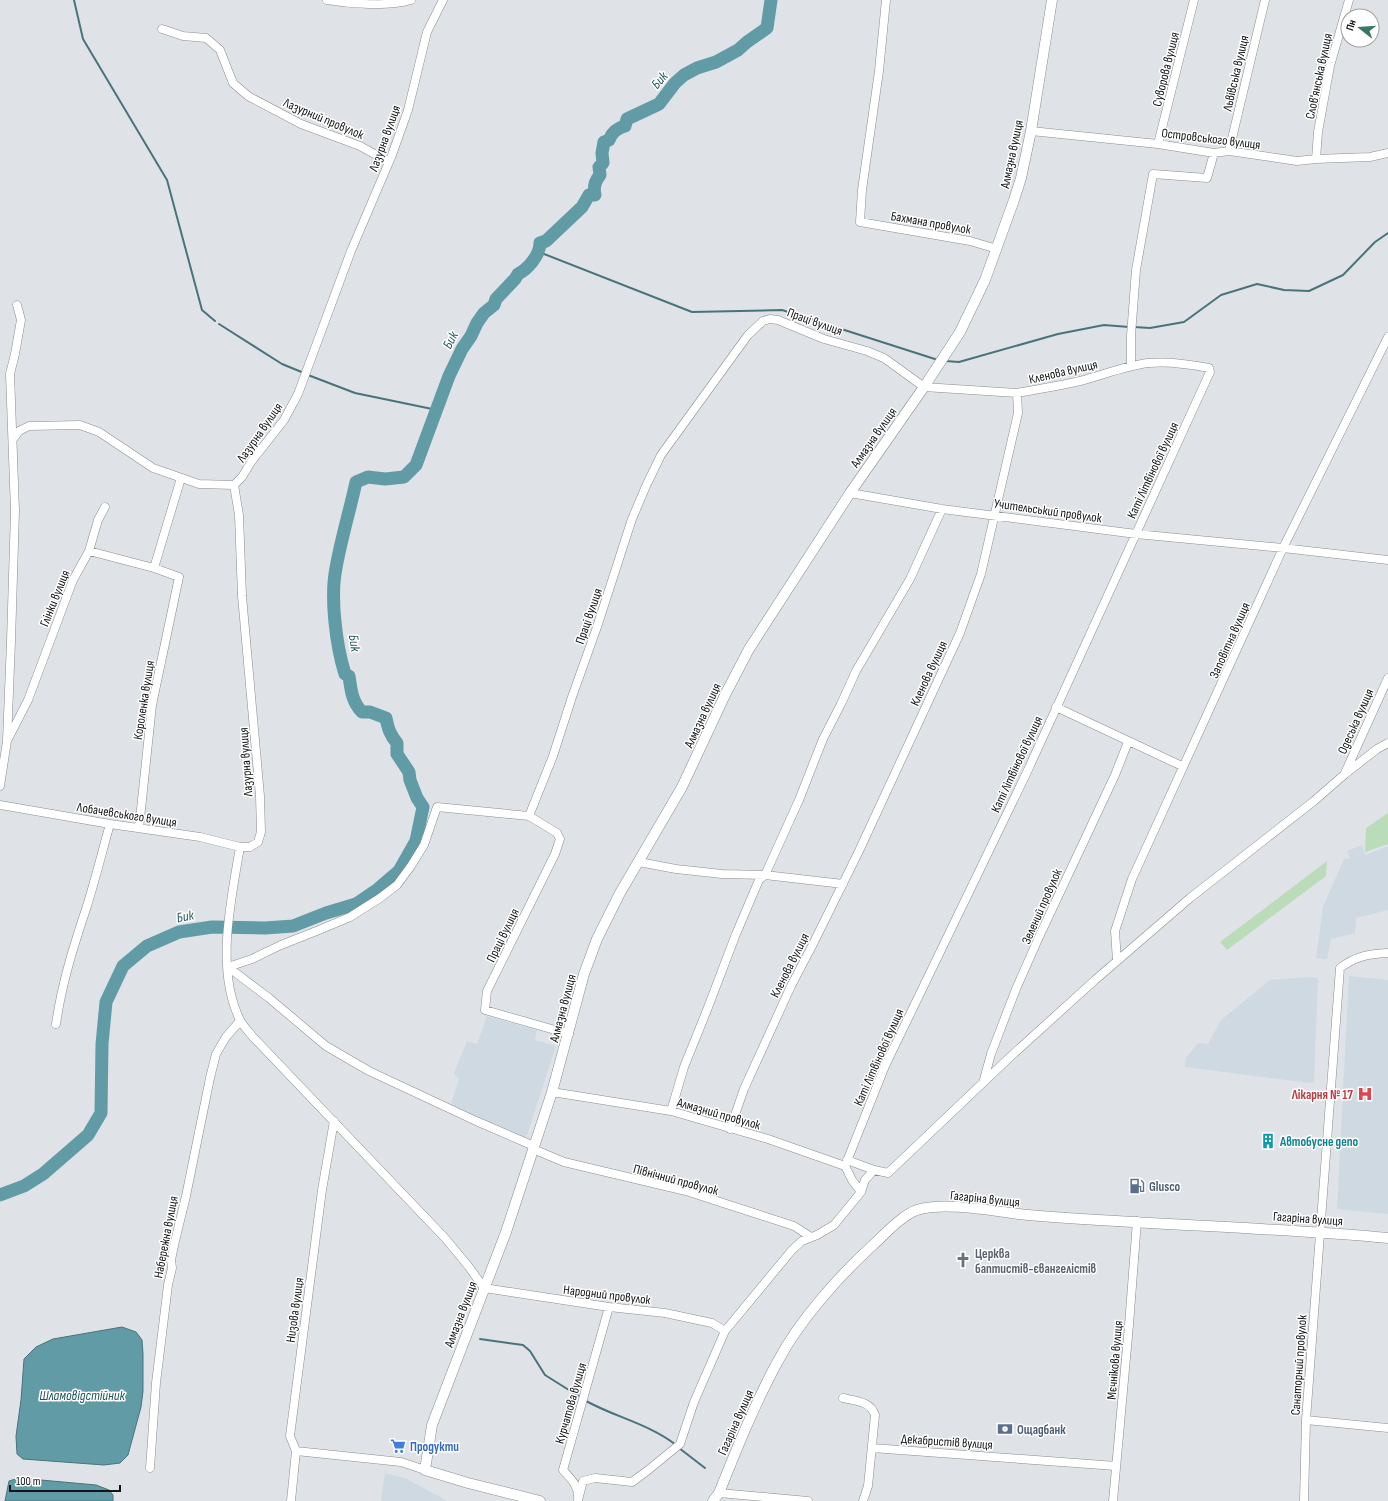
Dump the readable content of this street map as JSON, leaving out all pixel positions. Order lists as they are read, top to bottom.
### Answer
{
  "streets": {
    "main road": ["Алмазна вулиця", "Гагаріна вулиця"],
    "street": [
      "Суворова вулиця",
      "Львівська вулиця",
      "Слов'янська вулиця",
      "Лазурний провулок",
      "Лазурна вулиця",
      "Островського вулиця",
      "Бахмана провулок",
      "Праці вулиця",
      "Кленова вулиця",
      "Каті Літвінової вулиця",
      "Учительський провулок",
      "Глінки вулиця",
      "Заповітна вулиця",
      "Короленка вулиця",
      "Одеська вулиця",
      "Лобачевського вулиця",
      "Зелений провулок",
      "Алмазний провулок",
      "Північний провулок",
      "Набережна вулиця",
      "Народний провулок",
      "Низова вулиця",
      "Мєчнікова вулиця",
      "Санаторний провулок",
      "Курчатова вулиця",
      "Декабристів вулиця"
    ]
  },
  "crossings": [
    ["Суворова вулиця", "Островського вулиця"],
    ["Львівська вулиця", "Островського вулиця"],
    ["Слов'янська вулиця", "Островського вулиця"],
    ["Лазурний провулок", "Лазурна вулиця"],
    ["Лазурна вулиця", "Лобачевського вулиця"],
    ["Островського вулиця", "Алмазна вулиця"],
    ["Алмазна вулиця", "Бахмана провулок"],
    ["Алмазна вулиця", "Праці вулиця"],
    ["Алмазна вулиця", "Учительський провулок"],
    ["Алмазна вулиця", "Алмазний провулок"],
    ["Алмазна вулиця", "Північний провулок"],
    ["Алмазна вулиця", "Народний провулок"],
    ["Кленова вулиця", "Каті Літвінової вулиця"],
    ["Кленова вулиця", "Учительський провулок"],
    ["Кленова вулиця", "Алмазний провулок"],
    ["Каті Літвінової вулиця", "Учительський провулок"],
    ["Каті Літвінової вулиця", "Алмазний провулок"],
    ["Учительський провулок", "Заповітна вулиця"],
    ["Короленка вулиця", "Лобачевського вулиця"],
    ["Гагаріна вулиця", "Мєчнікова вулиця"],
    ["Гагаріна вулиця", "Санаторний провулок"],
    ["Народний провулок", "Курчатова вулиця"],
    ["Мєчнікова вулиця", "Декабристів вулиця"]
  ],
  "water": ["Бик", "Шламовідстійник"],
  "places": {
    "hospital": ["Лікарня № 17"],
    "building": ["Автобусне депо"],
    "fuel station": ["Glusco"],
    "church": ["Церква баптистів-євангелістів"],
    "bank": ["Ощадбанк"],
    "supermarket": ["Продукти"]
  },
  "scale_bar": "100 m",
  "north": "left"
}
